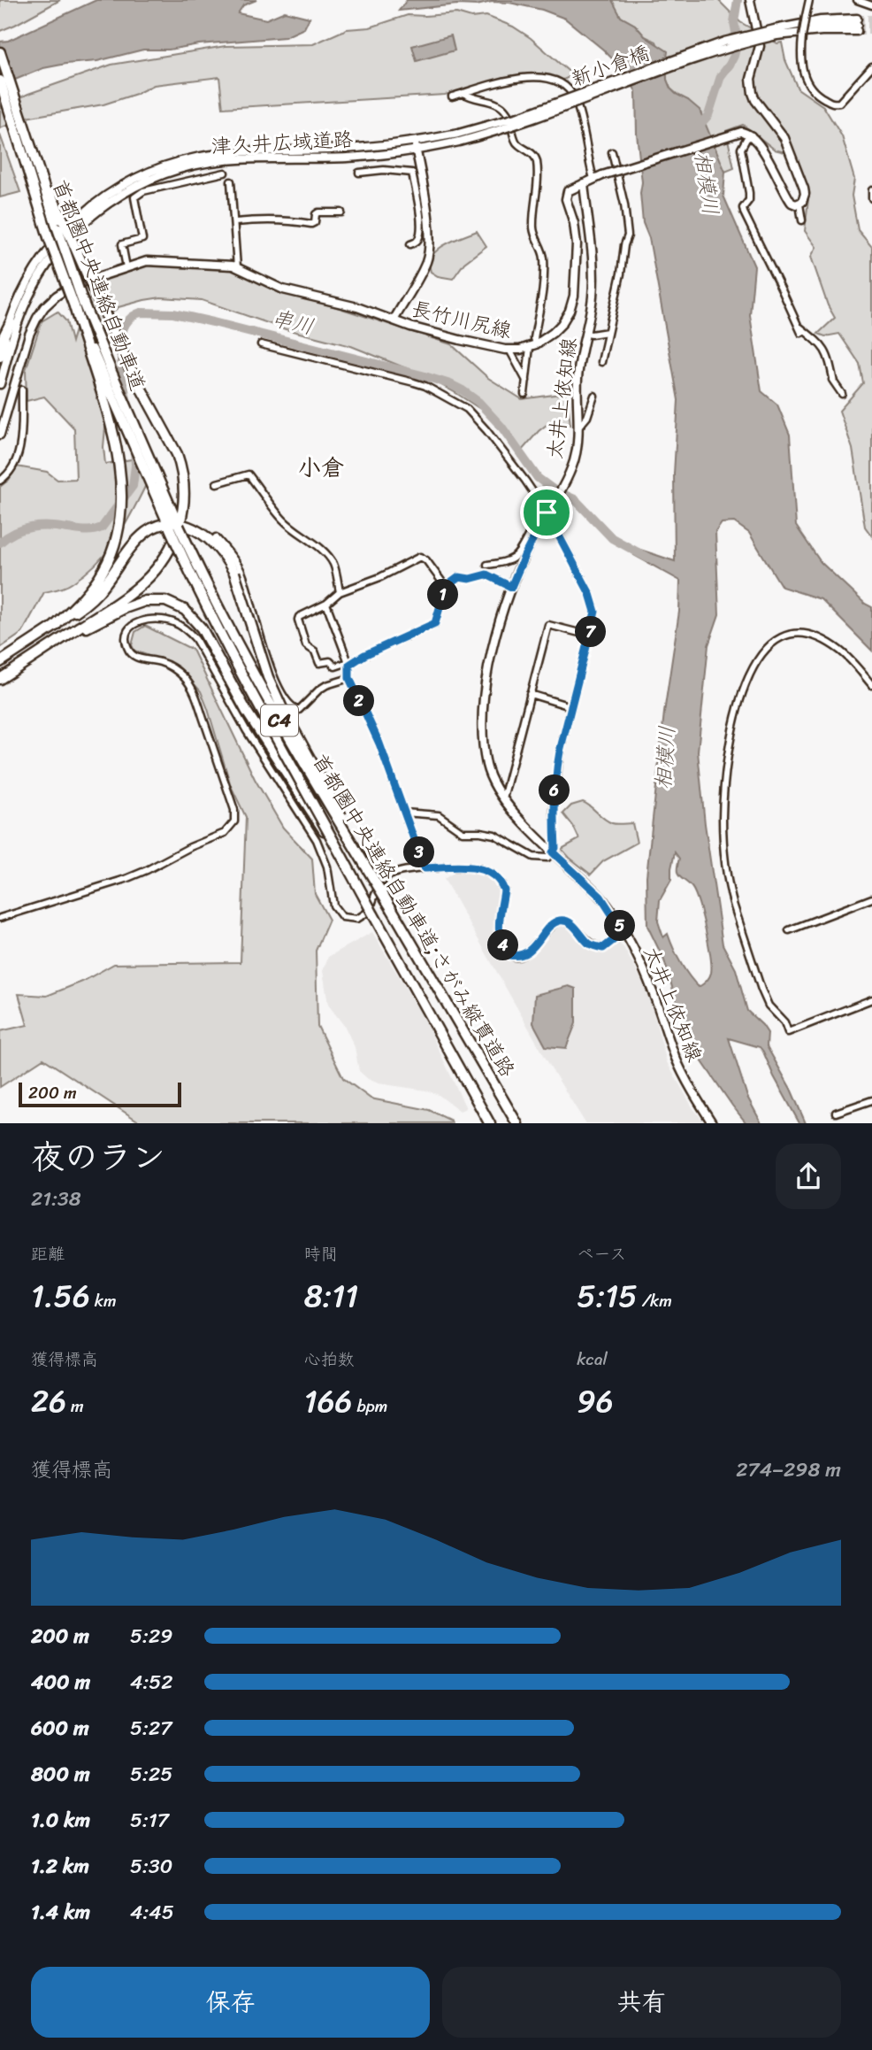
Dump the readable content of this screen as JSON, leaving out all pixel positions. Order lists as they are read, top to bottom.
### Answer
{
  "streets": {
    "highway": ["首都圏中央連絡自動車道", "C4", "首都圏中央連絡自動車道;さがみ縦貫道路"],
    "main road": [
      "新小倉橋",
      "津久井広域道路",
      "長竹川尻線",
      "太井上依知線"
    ]
  },
  "crossings": [
    ["新小倉橋", "津久井広域道路"],
    ["津久井広域道路", "長竹川尻線"],
    ["首都圏中央連絡自動車道", "首都圏中央連絡自動車道;さがみ縦貫道路"],
    ["長竹川尻線", "太井上依知線"]
  ],
  "districts": ["小倉"],
  "water": ["相模川", "串川"],
  "scale_bar": "200 m",
  "page": {
    "pins": [
      "1",
      "7",
      "2",
      "6",
      "3",
      "5",
      "4"
    ],
    "scale": "200 m",
    "heading": ["夜のラン", "21:38"],
    "stats": [
      ["距離", "1.56 km"],
      ["時間", "8:11"],
      ["ペース", "5:15 /km"],
      ["獲得標高", "26 m"],
      ["心拍数", "166 bpm"],
      ["kcal", "96"]
    ],
    "chart": ["獲得標高", "274–298 m"],
    "list": [
      {
        "name": "200 m",
        "note": "5:29"
      },
      {
        "name": "400 m",
        "note": "4:52"
      },
      {
        "name": "600 m",
        "note": "5:27"
      },
      {
        "name": "800 m",
        "note": "5:25"
      },
      {
        "name": "1.0 km",
        "note": "5:17"
      },
      {
        "name": "1.2 km",
        "note": "5:30"
      },
      {
        "name": "1.4 km",
        "note": "4:45"
      }
    ],
    "buttons": ["保存", "共有"]
  }
}
